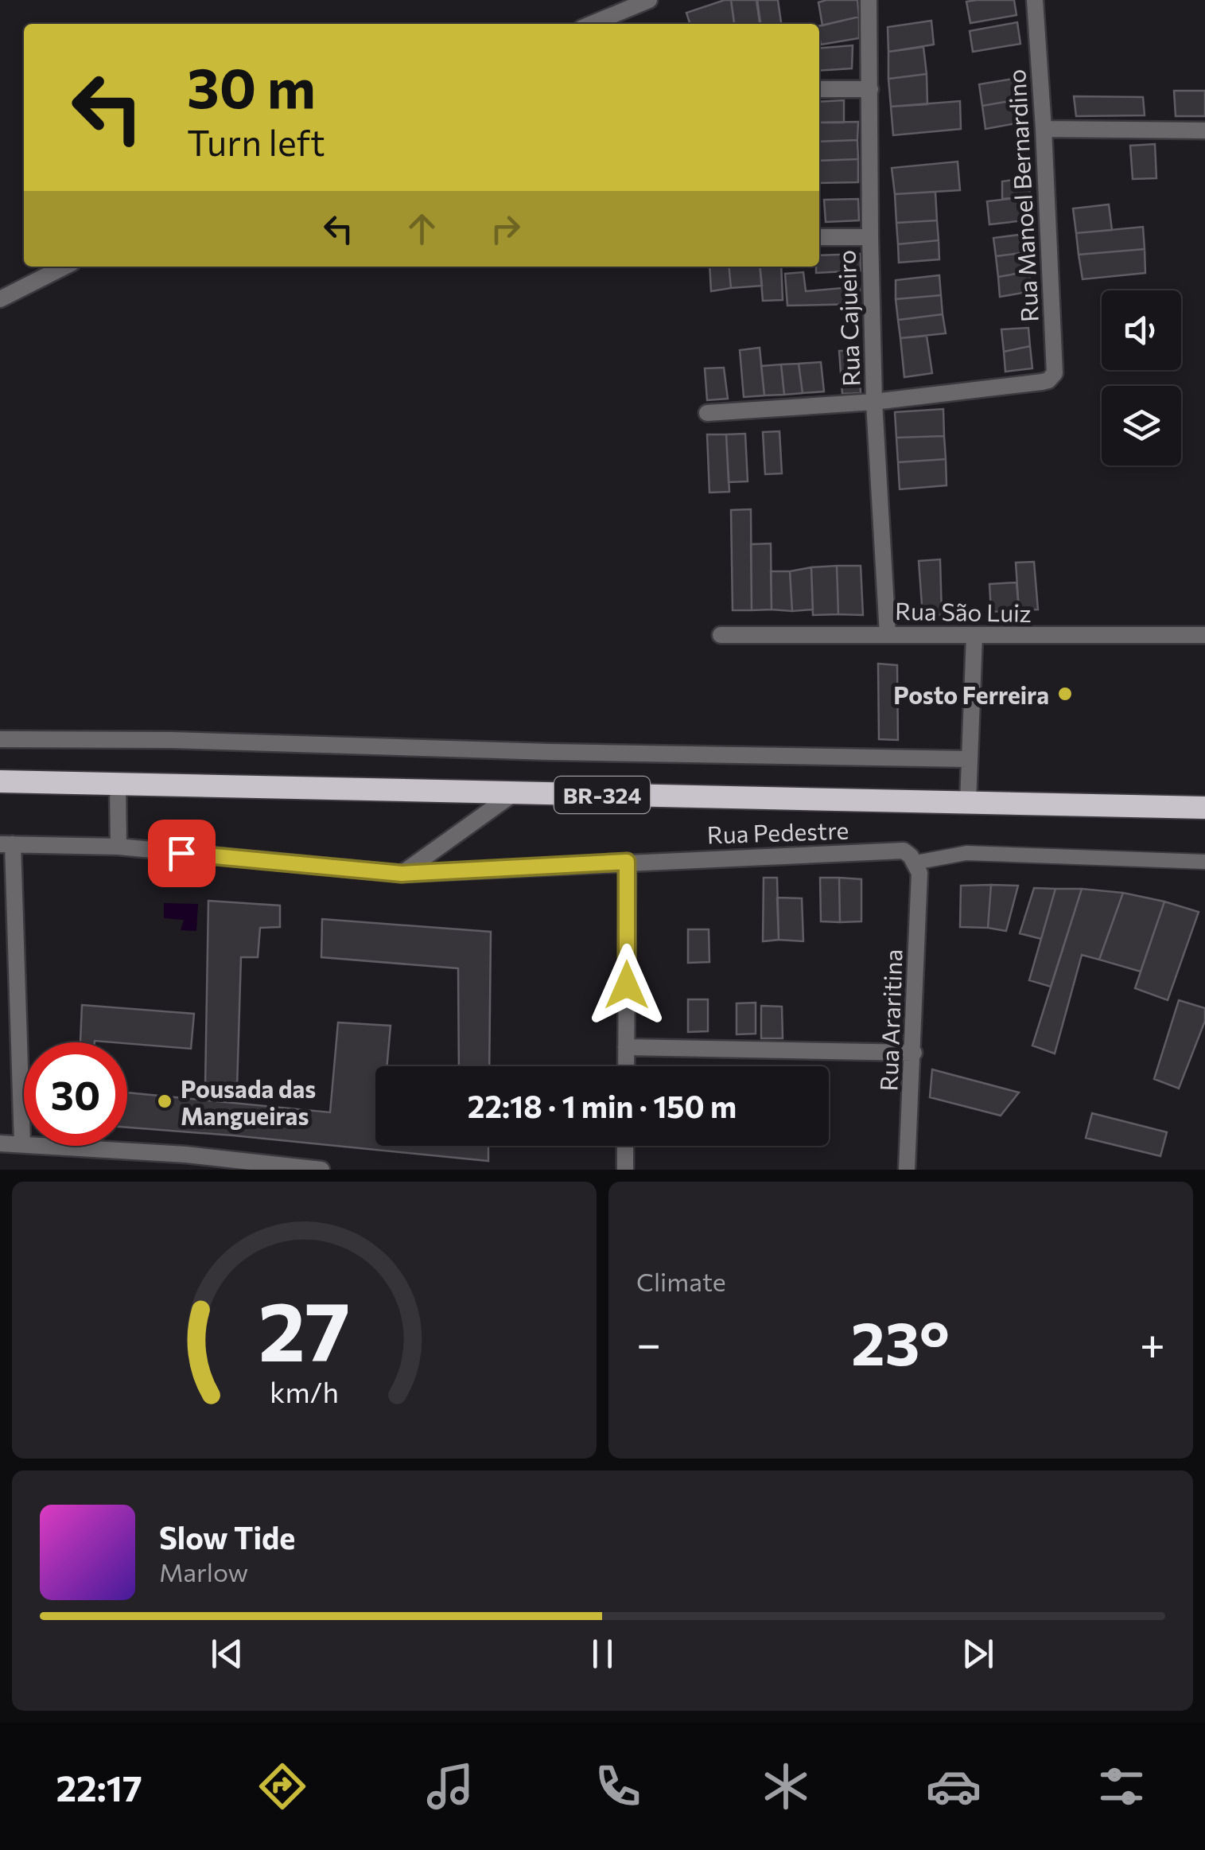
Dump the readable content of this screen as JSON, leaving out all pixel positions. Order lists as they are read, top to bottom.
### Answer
{
  "streets": {
    "highway": ["BR-324"],
    "street": [
      "Rua Manoel Bernardino",
      "Rua Cajueiro",
      "Rua São Luiz",
      "Rua Pedestre",
      "Rua Araritina"
    ]
  },
  "crossings": [
    ["Rua Manoel Bernardino", "Rua Cajueiro"],
    ["Rua Cajueiro", "Rua São Luiz"],
    ["Rua Pedestre", "Rua Araritina"]
  ],
  "places": ["Posto Ferreira", "Pousada das Mangueiras"],
  "page": {
    "turn": ["30 m", "Turn left"],
    "limit": "30",
    "trip": "22:18 · 1 min · 150 m",
    "tile": "Climate",
    "heat": ["−", "23°", "+"],
    "song": ["Slow Tide", "Marlow"],
    "tabs": "22:17",
    "gauge": ["27", "km/h"]
  }
}
